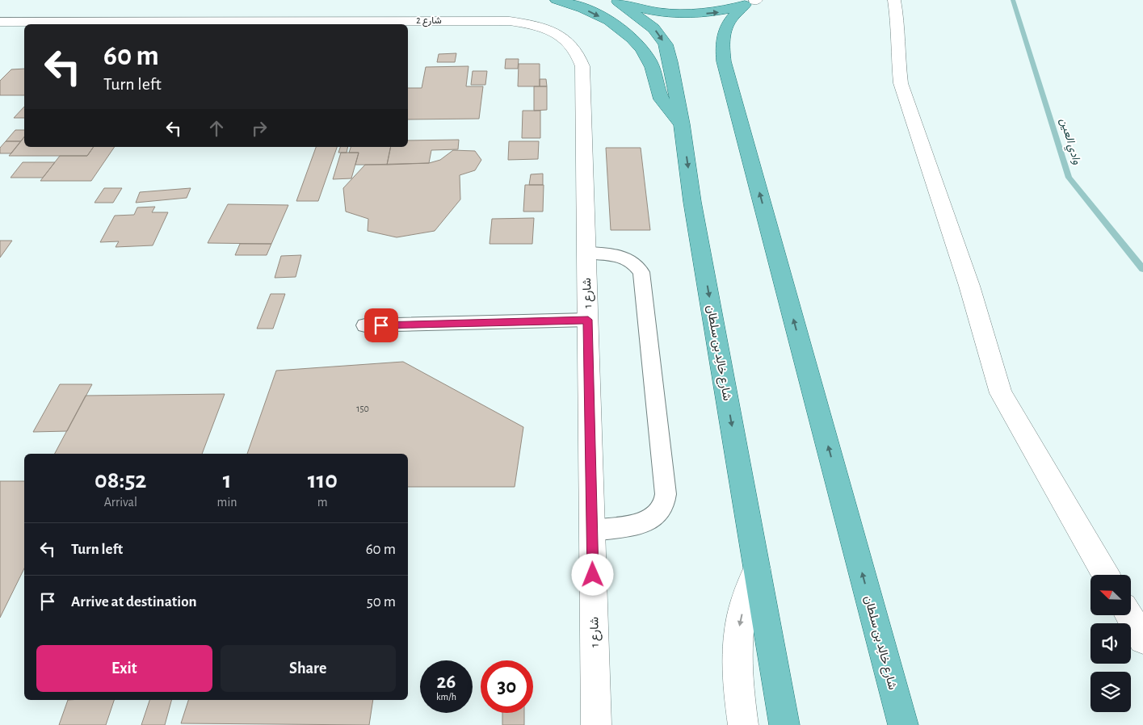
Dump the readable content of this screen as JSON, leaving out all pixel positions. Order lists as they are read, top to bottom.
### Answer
{
  "streets": {
    "main road": ["شارع خالِد بن سلطان"],
    "street": ["شارع 2", "شارع 1"]
  },
  "crossings": [
    ["شارع 2", "شارع 1"]
  ],
  "water": ["وادي العين"],
  "house_numbers": ["150"],
  "north": "top left",
  "page": {
    "turn": ["60 m", "Turn left"],
    "eta": [
      "08:52",
      "Arrival",
      "1",
      "min",
      "110",
      "m"
    ],
    "list": [
      {
        "name": "Turn left",
        "value": "60 m"
      },
      {
        "name": "Arrive at destination",
        "value": "50 m"
      }
    ],
    "buttons": ["Exit", "Share"],
    "speed": "26 km/h",
    "limit": "30"
  }
}
